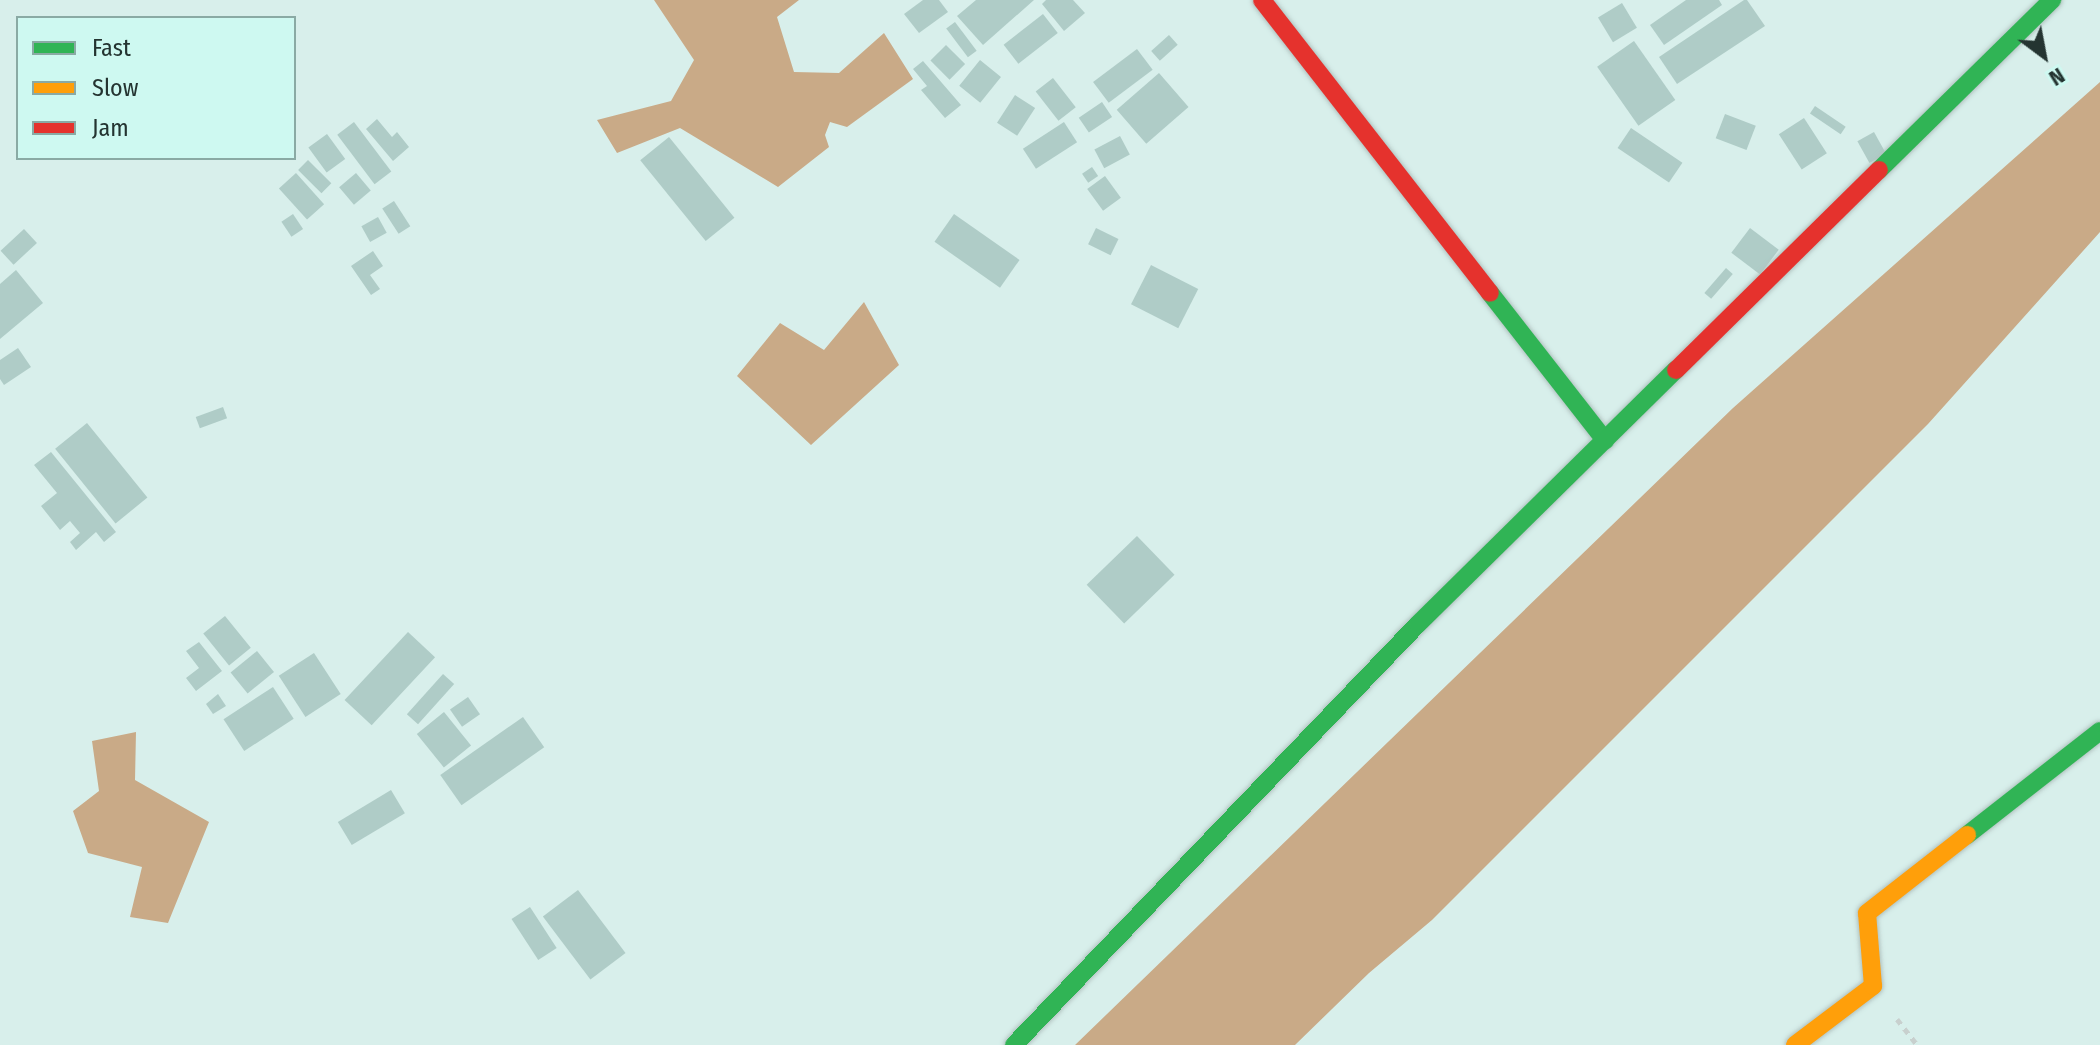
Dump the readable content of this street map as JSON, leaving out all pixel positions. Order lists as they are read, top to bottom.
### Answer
{
  "legend": ["Fast", "Slow", "Jam"],
  "north": "bottom right"
}
